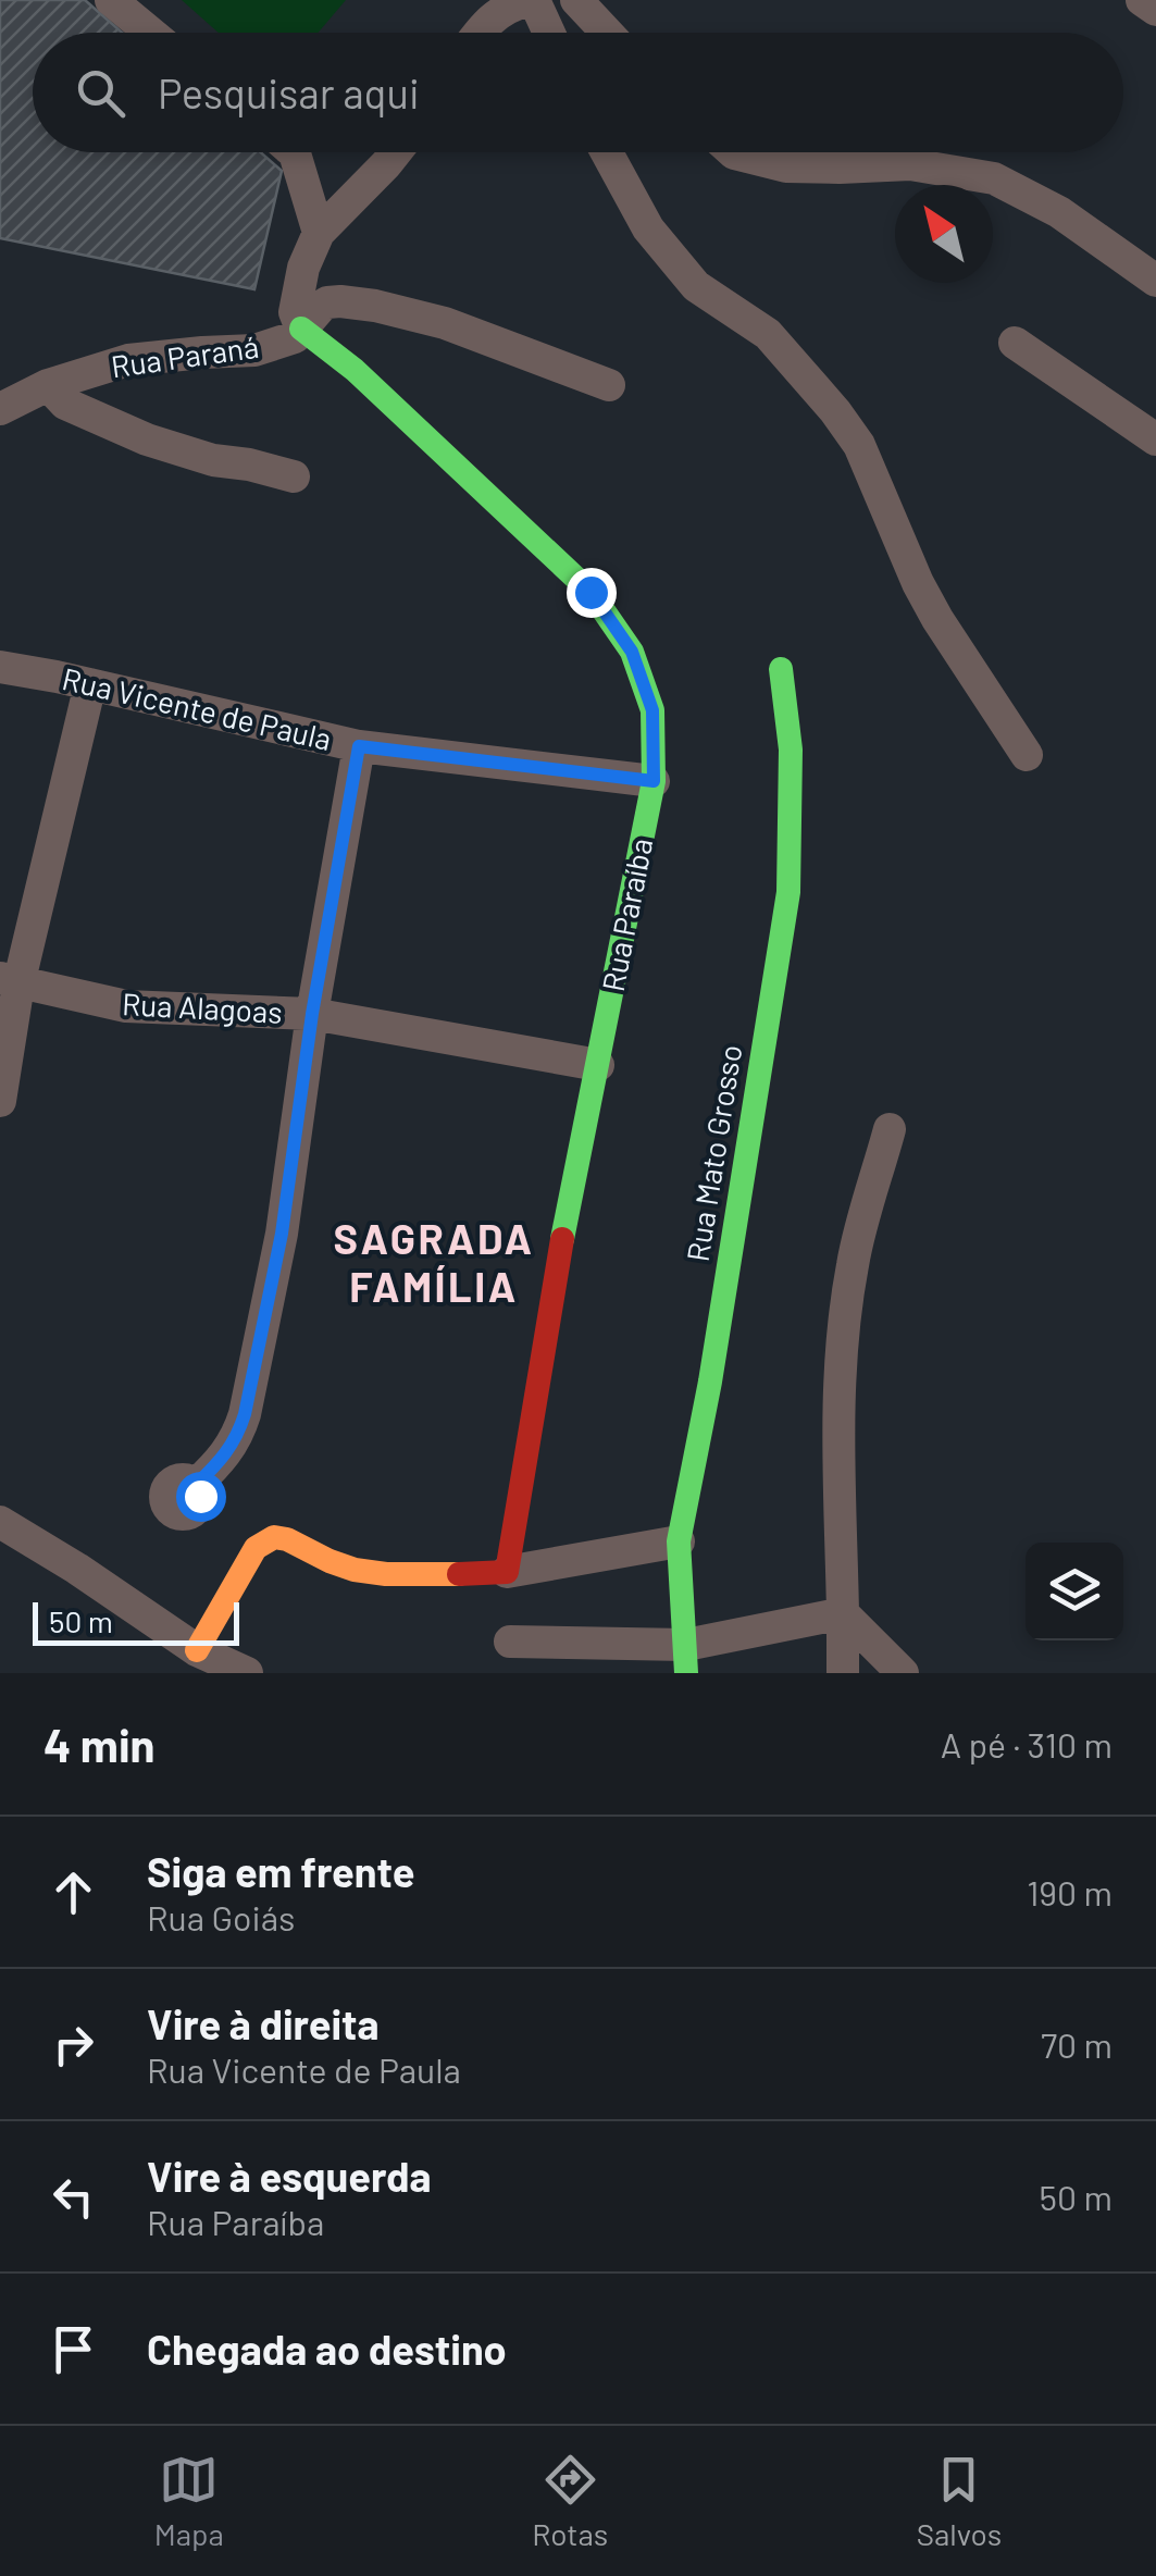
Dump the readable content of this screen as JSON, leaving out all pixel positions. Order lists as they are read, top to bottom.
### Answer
{
  "streets": {
    "street": [
      "Rua Paraná",
      "Rua Vicente de Paula",
      "Rua Paraíba",
      "Rua Alagoas",
      "Rua Mato Grosso"
    ]
  },
  "crossings": [
    ["Rua Paraná", "Rua Paraíba"],
    ["Rua Vicente de Paula", "Rua Paraíba"],
    ["Rua Paraíba", "Rua Alagoas"]
  ],
  "districts": ["SAGRADA FAMÍLIA"],
  "scale_bar": "50 m",
  "north": "top left",
  "page": {
    "search": "Pesquisar aqui",
    "scale": "50 m",
    "heading": ["4 min", "A pé · 310 m"],
    "list": [
      ["Siga em frente", "Rua Goiás", "190 m"],
      ["Vire à direita", "Rua Vicente de Paula", "70 m"],
      ["Vire à esquerda", "Rua Paraíba", "50 m"],
      "Chegada ao destino"
    ],
    "nav": ["Mapa", "Rotas", "Salvos"]
  }
}
